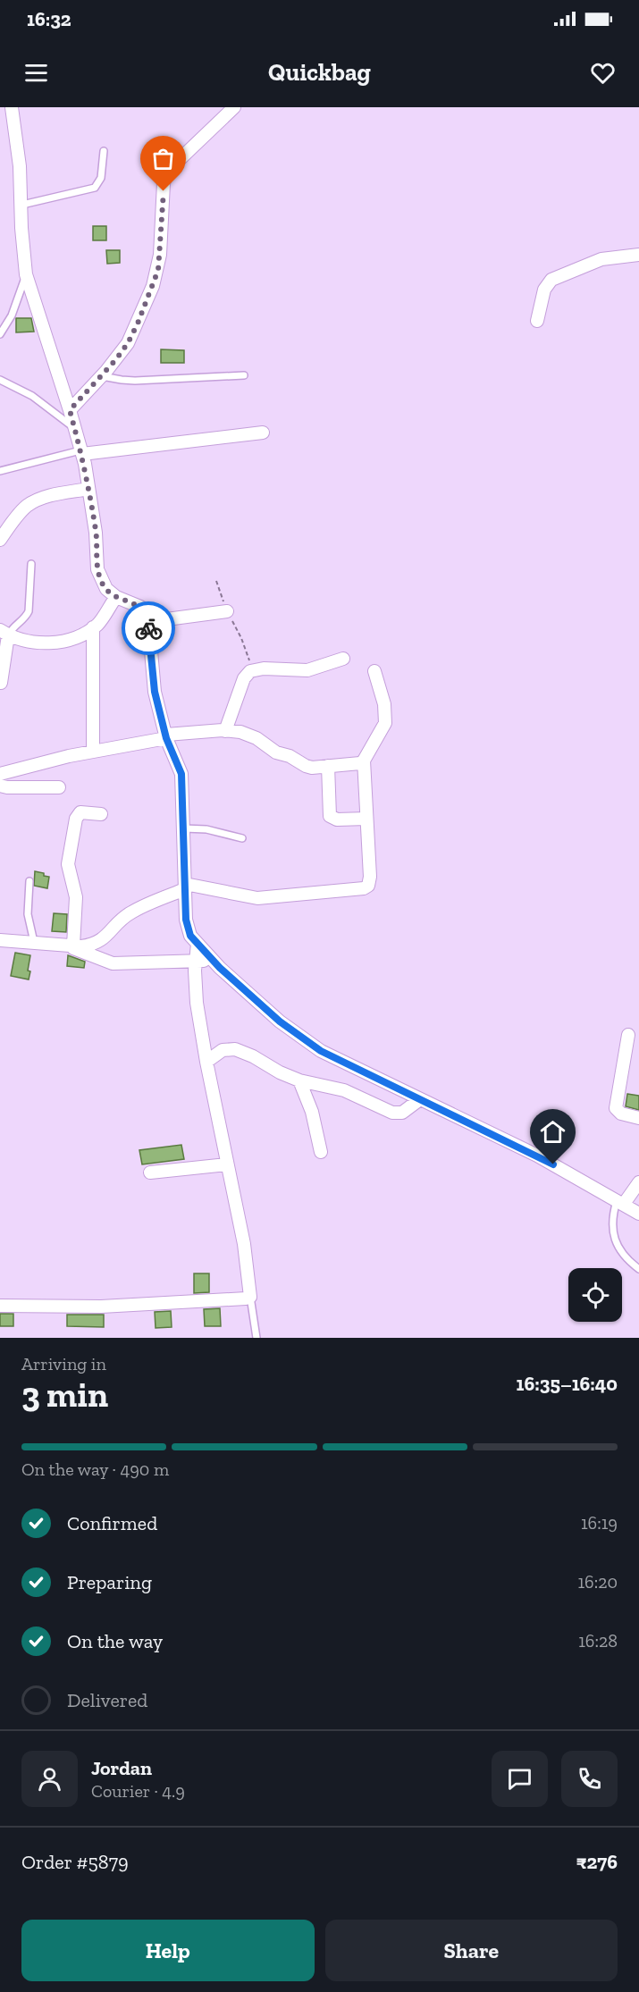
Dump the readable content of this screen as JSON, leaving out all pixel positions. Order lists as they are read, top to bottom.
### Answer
{
  "page": {
    "status": "16:32",
    "header": "Quickbag",
    "heading": ["3 min", "Arriving in", "16:35–16:40"],
    "panel": [
      "Jordan",
      "Courier · 4.9",
      "Order #5879",
      "₹276"
    ],
    "bar": "On the way · 490 m",
    "list": [
      ["Confirmed", "16:19"],
      ["Preparing", "16:20"],
      ["On the way", "16:28"],
      "Delivered"
    ],
    "buttons": ["Help", "Share"]
  }
}
